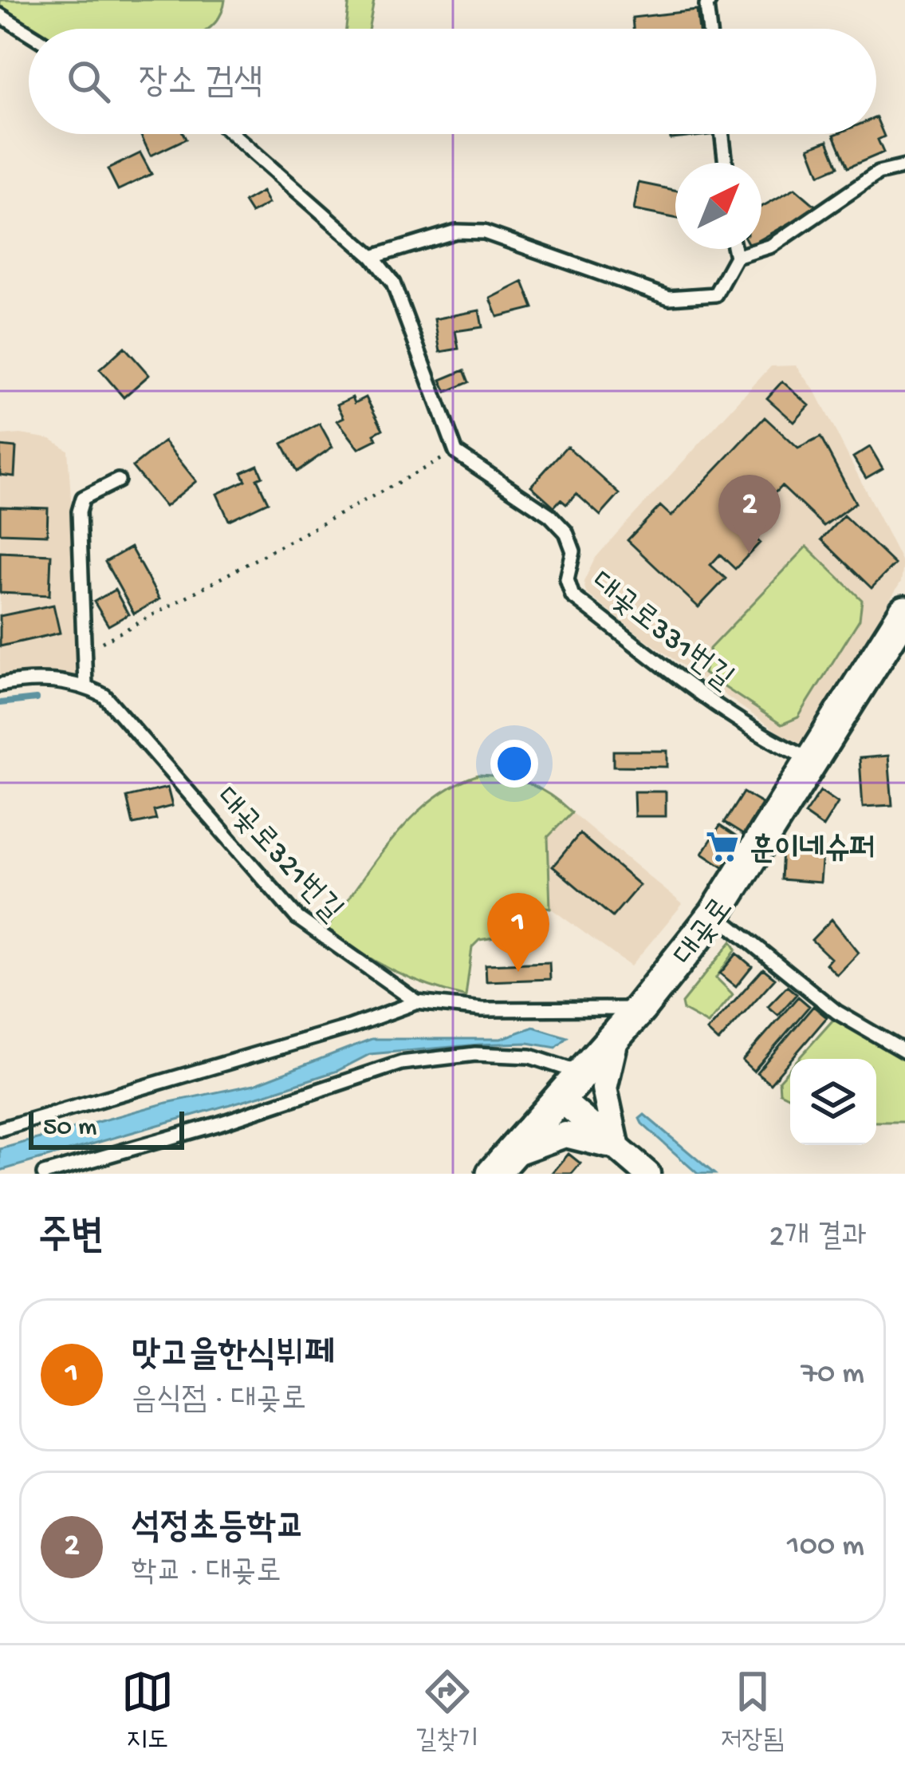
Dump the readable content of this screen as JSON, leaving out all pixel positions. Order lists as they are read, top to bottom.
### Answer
{
  "streets": {
    "street": ["대곶로"],
    "lane": ["대곶로331번길", "대곶로321번길"]
  },
  "crossings": [
    ["대곶로331번길", "대곶로"],
    ["대곶로321번길", "대곶로"]
  ],
  "places": {
    "supermarket": ["훈이네슈퍼"]
  },
  "scale_bar": "50 m",
  "north": "top right",
  "page": {
    "search": "장소 검색",
    "pins": ["2", "1"],
    "scale": "50 m",
    "heading": ["주변", "2개 결과"],
    "list": [
      {
        "mark": "1",
        "name": "맛고을한식뷔페",
        "note": "음식점 · 대곶로",
        "value": "70 m"
      },
      {
        "mark": "2",
        "name": "석정초등학교",
        "note": "학교 · 대곶로",
        "value": "100 m"
      }
    ],
    "nav": ["지도", "길찾기", "저장됨"]
  }
}
